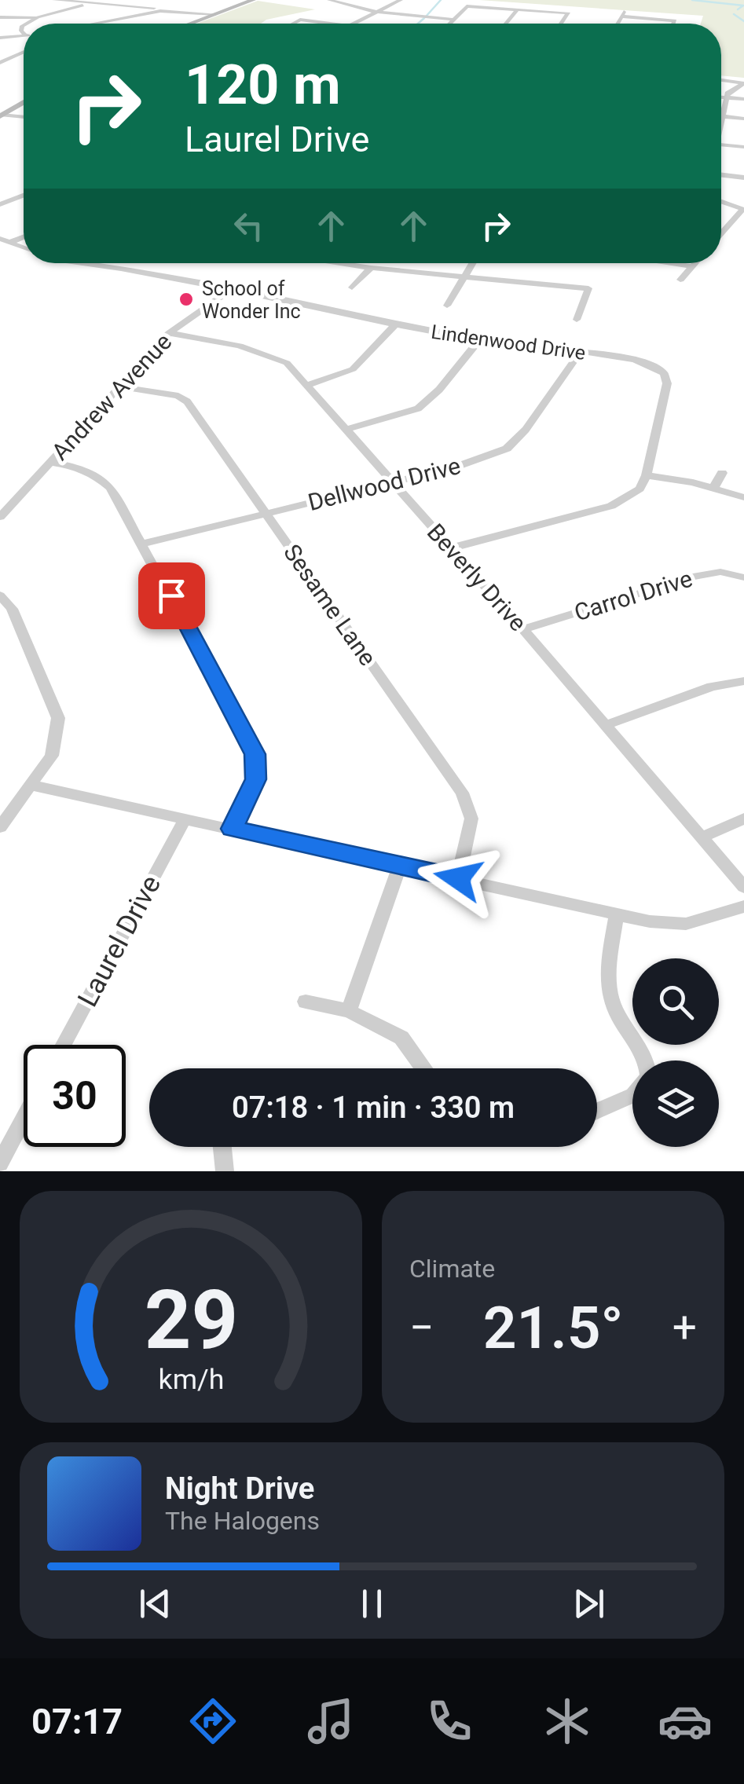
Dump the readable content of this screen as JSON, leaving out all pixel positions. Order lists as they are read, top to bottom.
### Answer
{
  "streets": {
    "street": [
      "Lindenwood Drive",
      "Andrew Avenue",
      "Dellwood Drive",
      "Beverly Drive",
      "Carrol Drive",
      "Sesame Lane",
      "Laurel Drive"
    ]
  },
  "crossings": [
    ["Lindenwood Drive", "Andrew Avenue"],
    ["Lindenwood Drive", "Dellwood Drive"],
    ["Andrew Avenue", "Beverly Drive"],
    ["Andrew Avenue", "Sesame Lane"],
    ["Dellwood Drive", "Beverly Drive"],
    ["Dellwood Drive", "Sesame Lane"],
    ["Beverly Drive", "Carrol Drive"]
  ],
  "places": ["School of Wonder Inc"],
  "page": {
    "turn": ["120 m", "Laurel Drive"],
    "limit": "30",
    "trip": "07:18 · 1 min · 330 m",
    "tile": "Climate",
    "heat": ["−", "21.5°", "+"],
    "song": ["Night Drive", "The Halogens"],
    "tabs": "07:17",
    "gauge": ["29", "km/h"]
  }
}
